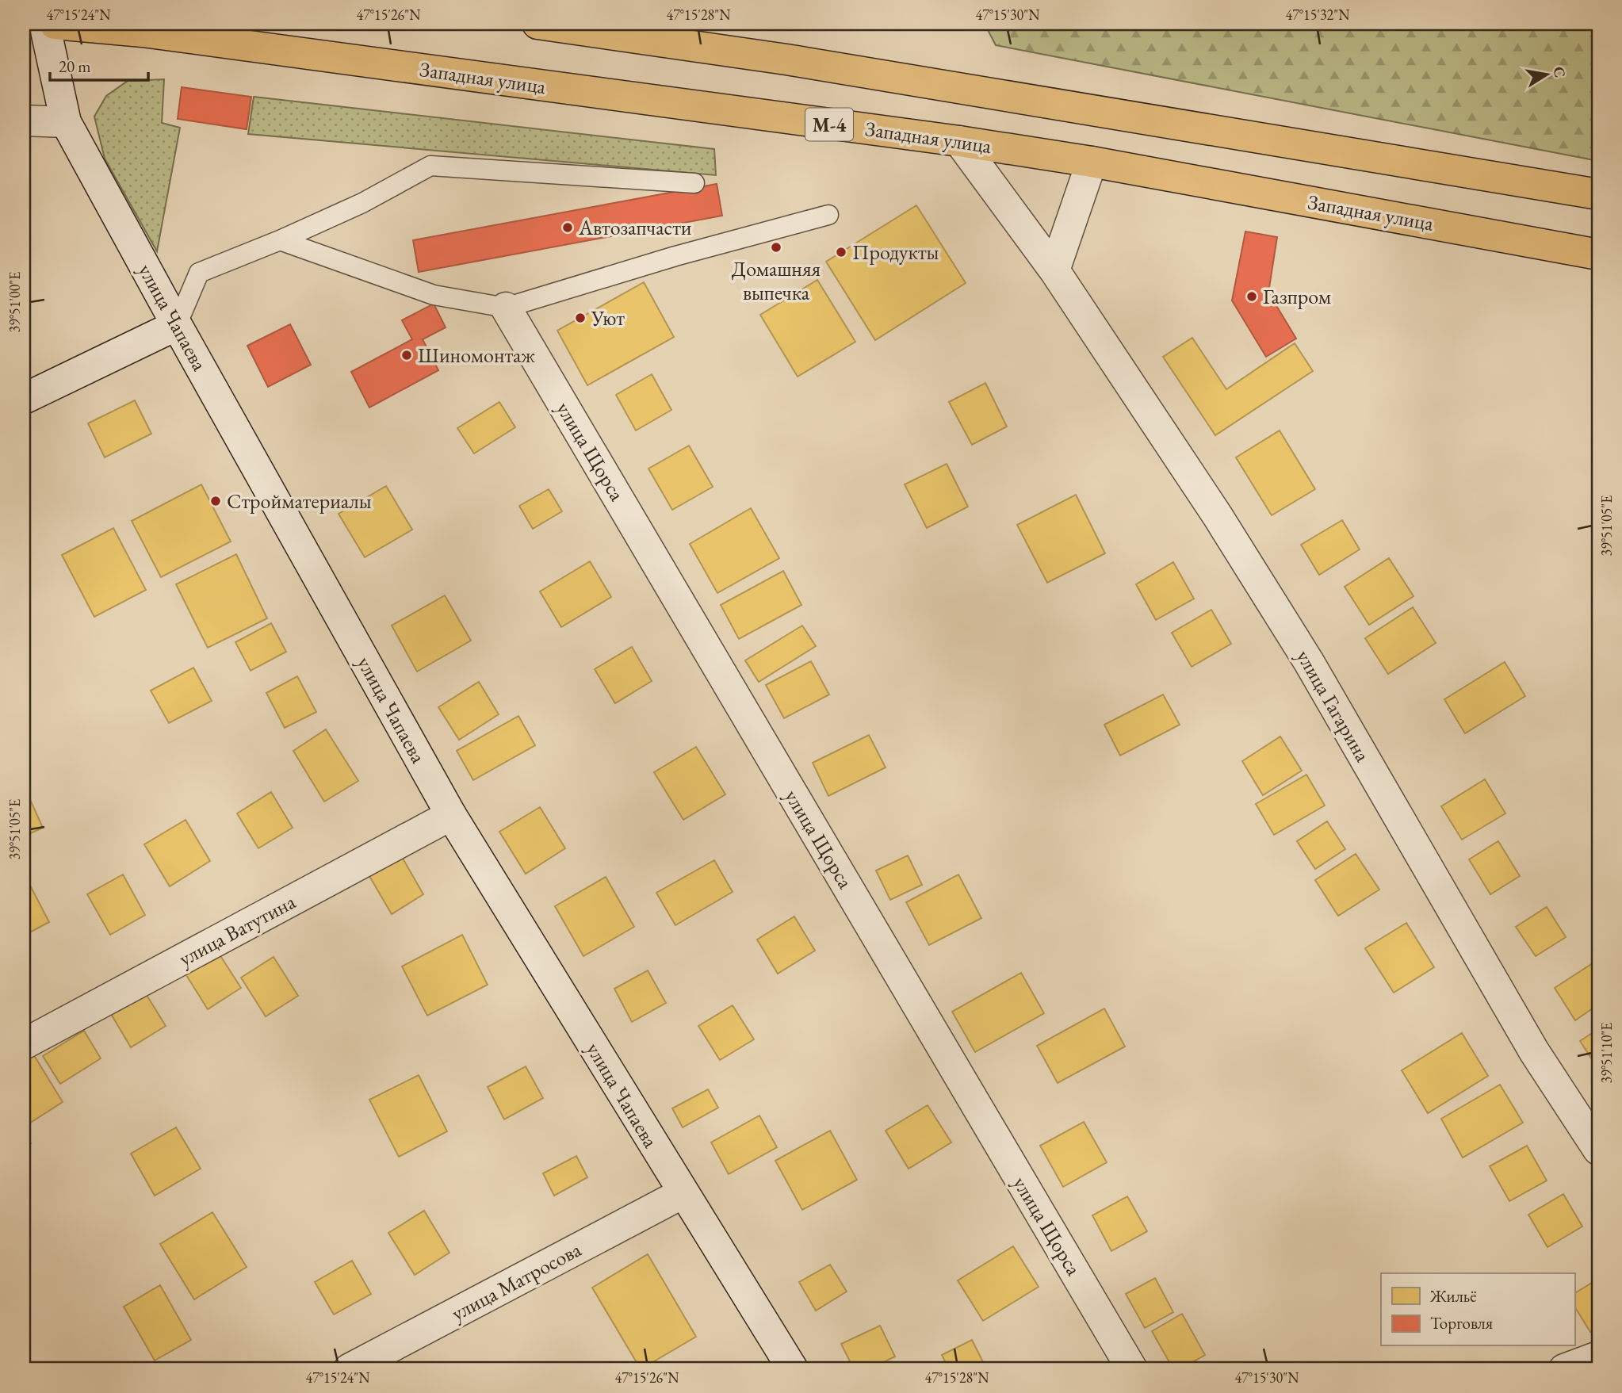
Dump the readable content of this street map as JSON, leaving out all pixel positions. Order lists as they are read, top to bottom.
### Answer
{
  "streets": {
    "main road": ["Западная улица", "М-4"],
    "street": [
      "улица Чапаева",
      "улица Щорса",
      "улица Гагарина",
      "улица Ватутина",
      "улица Матросова"
    ]
  },
  "crossings": [
    ["Западная улица", "улица Гагарина"],
    ["улица Чапаева", "улица Ватутина"],
    ["улица Чапаева", "улица Матросова"]
  ],
  "places": [
    "Автозапчасти",
    "Домашняя выпечка",
    "Продукты",
    "Газпром",
    "Уют",
    "Шиномонтаж",
    "Стройматериалы"
  ],
  "legend": ["Жильё", "Торговля"],
  "scale_bar": "20 m",
  "north": "right",
  "coordinates": [
    "47°15'24\"N",
    "47°15'26\"N",
    "47°15'28\"N",
    "47°15'30\"N",
    "47°15'32\"N",
    "39°51'00\"E",
    "39°51'05\"E",
    "39°51'10\"E"
  ]
}
